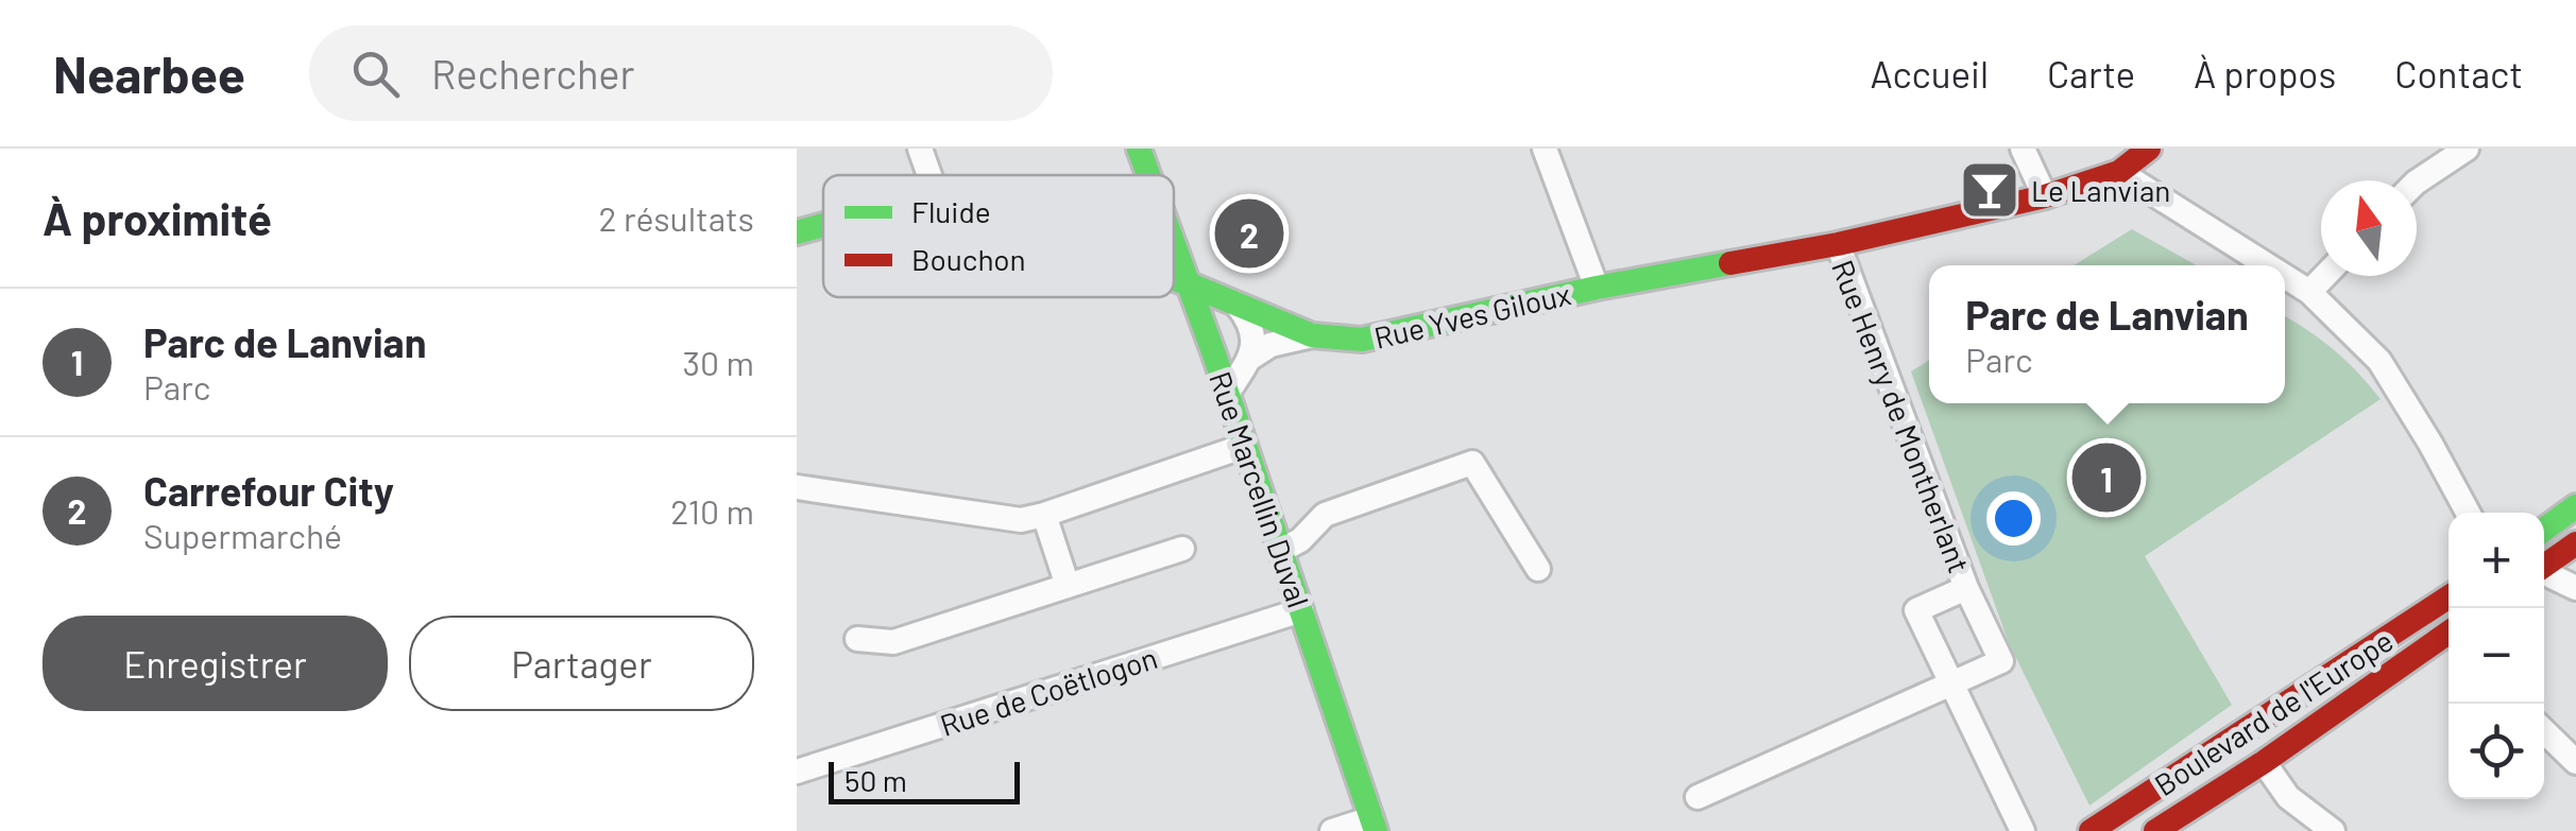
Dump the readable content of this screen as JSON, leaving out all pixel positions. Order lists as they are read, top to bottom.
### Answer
{
  "streets": {
    "main road": ["Rue Yves Giloux", "Rue Marcellin Duval", "Boulevard de l'Europe"],
    "street": ["Rue Henry de Montherlant", "Rue de Coëtlogon"]
  },
  "crossings": [
    ["Rue Yves Giloux", "Rue Henry de Montherlant"],
    ["Rue Yves Giloux", "Rue Marcellin Duval"],
    ["Rue Marcellin Duval", "Rue de Coëtlogon"]
  ],
  "places": {
    "bar": ["Le Lanvian"]
  },
  "legend": ["Fluide", "Bouchon"],
  "scale_bar": "50 m",
  "north": "top",
  "page": {
    "header": "Nearbee",
    "search": "Rechercher",
    "nav": [
      "Accueil",
      "Carte",
      "À propos",
      "Contact"
    ],
    "heading": ["À proximité", "2 résultats"],
    "pins": ["2", "1"],
    "popup": ["Parc de Lanvian", "Parc"],
    "list": [
      {
        "mark": "1",
        "name": "Parc de Lanvian",
        "note": "Parc",
        "value": "30 m"
      },
      {
        "mark": "2",
        "name": "Carrefour City",
        "note": "Supermarché",
        "value": "210 m"
      }
    ],
    "map_buttons": ["+", "−"],
    "buttons": ["Enregistrer", "Partager"],
    "scale": "50 m"
  }
}
